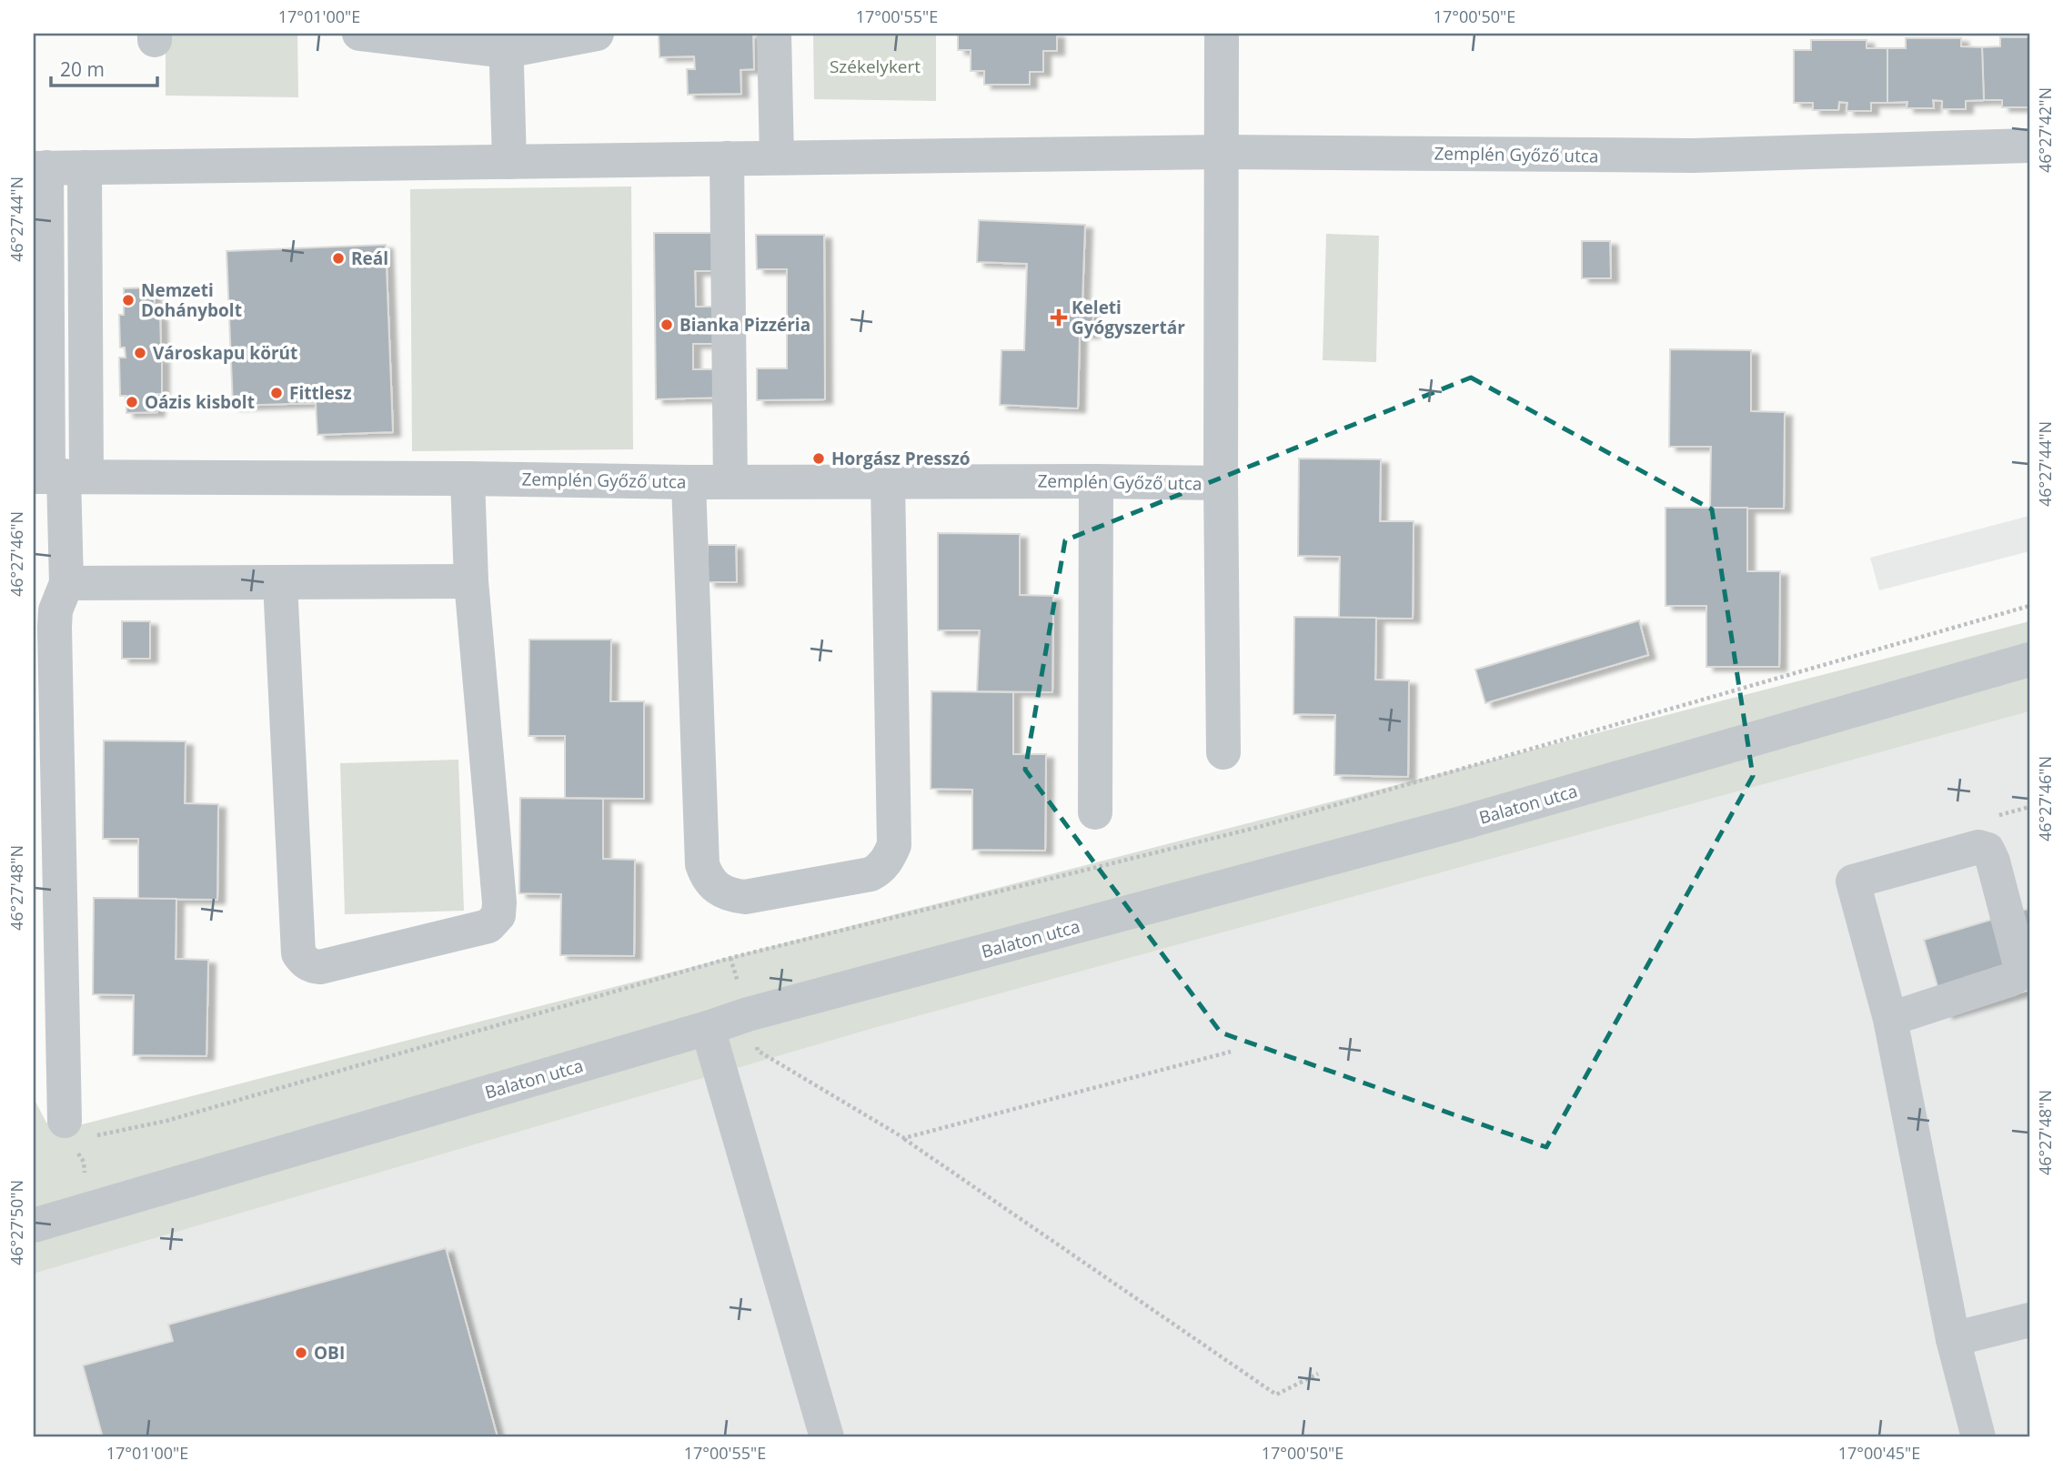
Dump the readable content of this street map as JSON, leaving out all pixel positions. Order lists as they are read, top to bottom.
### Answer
{
  "streets": {
    "street": ["Zemplén Győző utca", "Balaton utca"]
  },
  "parks": ["Székelykert"],
  "places": {
    "other": [
      "Reál",
      "Nemzeti Dohánybolt",
      "Bianka Pizzéria",
      "Városkapu körút",
      "Fittlesz",
      "Oázis kisbolt",
      "Horgász Presszó",
      "OBI"
    ],
    "health": ["Keleti Gyógyszertár"]
  },
  "scale_bar": "20 m",
  "coordinates": [
    "17°01'00\"E",
    "17°00'55\"E",
    "17°00'50\"E",
    "46°27'42\"N",
    "46°27'44\"N",
    "46°27'46\"N",
    "46°27'48\"N",
    "46°27'50\"N",
    "17°00'45\"E"
  ]
}
